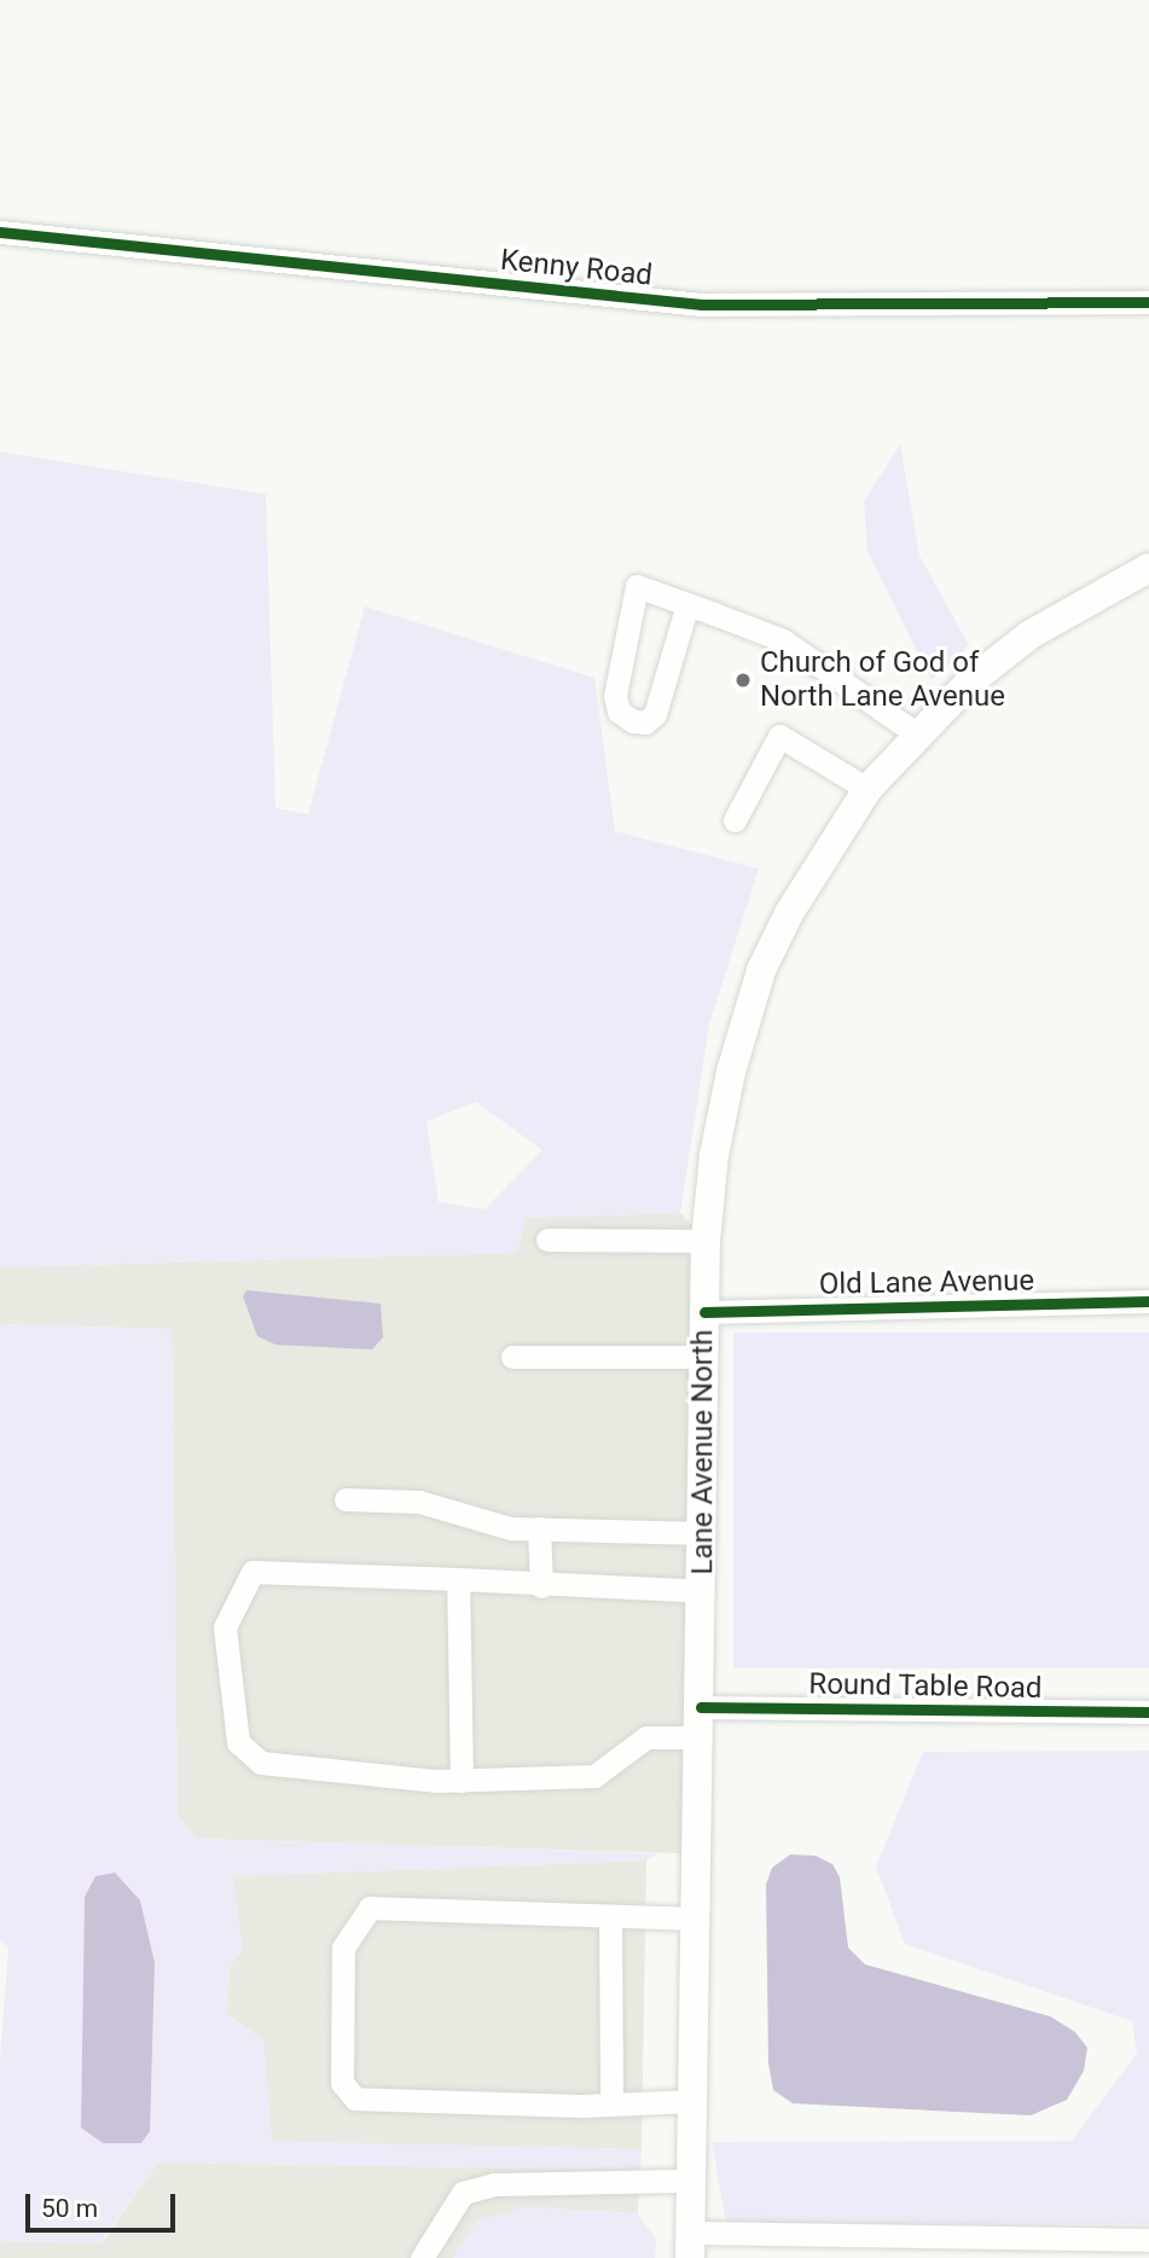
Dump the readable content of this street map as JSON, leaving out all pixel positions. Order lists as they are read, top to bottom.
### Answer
{
  "streets": {
    "main road": ["Lane Avenue North"],
    "street": ["Kenny Road", "Old Lane Avenue", "Round Table Road"]
  },
  "crossings": [
    ["Old Lane Avenue", "Lane Avenue North"],
    ["Lane Avenue North", "Round Table Road"]
  ],
  "places": ["Church of God of North Lane Avenue"],
  "scale_bar": "50 m"
}
